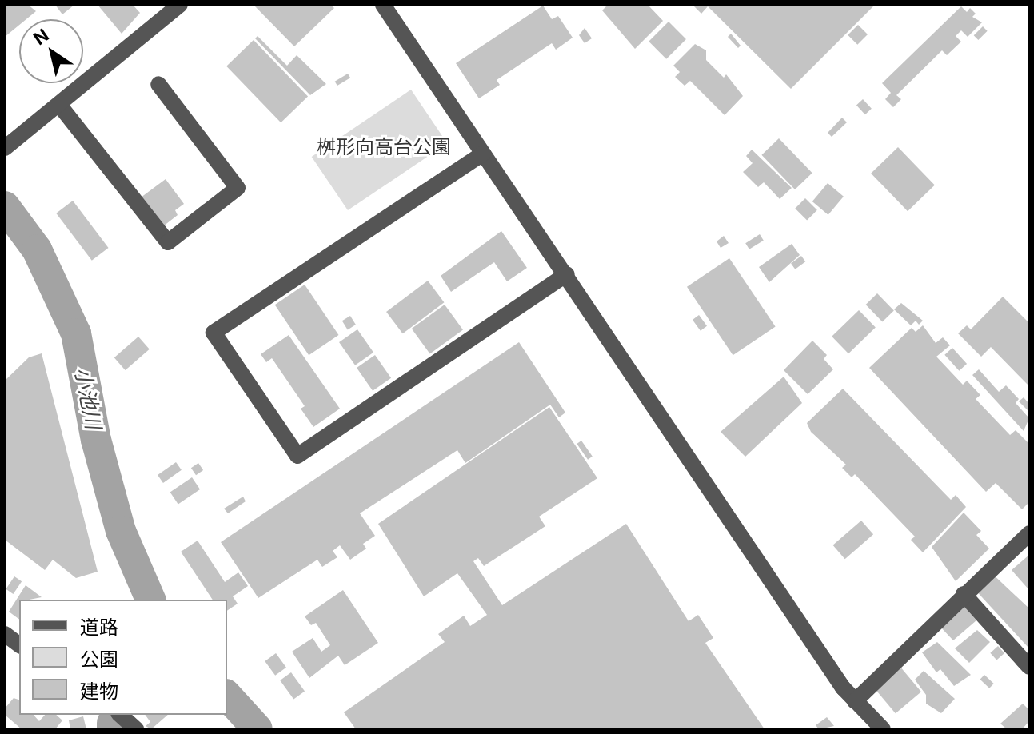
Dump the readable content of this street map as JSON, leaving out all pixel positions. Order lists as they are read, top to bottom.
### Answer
{
  "water": ["小池川"],
  "parks": ["桝形向高台公園"],
  "legend": ["道路", "公園", "建物"],
  "north": "top left"
}
